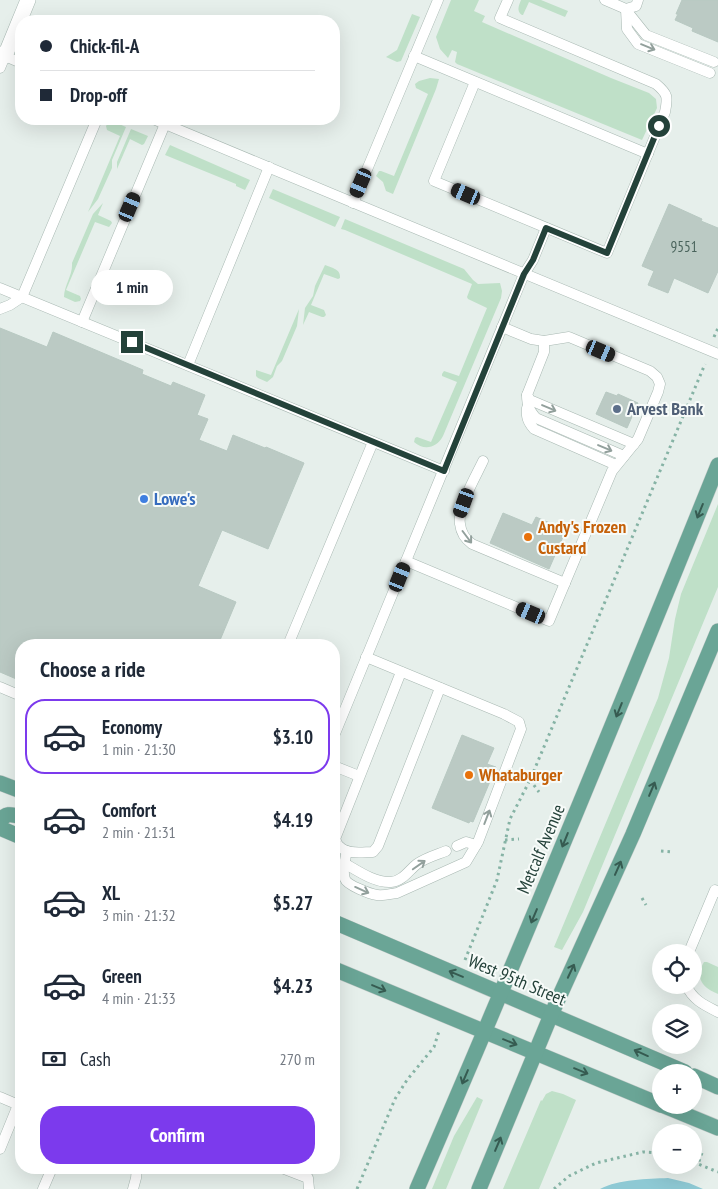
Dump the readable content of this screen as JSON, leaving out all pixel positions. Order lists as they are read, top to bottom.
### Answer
{
  "streets": {
    "main road": ["Metcalf Avenue", "West 95th Street"]
  },
  "crossings": [
    ["Metcalf Avenue", "West 95th Street"]
  ],
  "places": [
    "Arvest Bank",
    "Lowe's",
    "Andy's Frozen Custard",
    "Whataburger"
  ],
  "house_numbers": ["9551"],
  "page": {
    "banner": ["Chick-fil-A", "Drop-off"],
    "bubble": "1 min",
    "heading": "Choose a ride",
    "list": [
      {
        "name": "Economy",
        "note": "1 min · 21:30",
        "value": "$3.10"
      },
      {
        "name": "Comfort",
        "note": "2 min · 21:31",
        "value": "$4.19"
      },
      {
        "name": "XL",
        "note": "3 min · 21:32",
        "value": "$5.27"
      },
      {
        "name": "Green",
        "note": "4 min · 21:33",
        "value": "$4.23"
      }
    ],
    "map_buttons": ["+", "−"],
    "pay": ["Cash", "270 m"],
    "buttons": "Confirm"
  }
}
